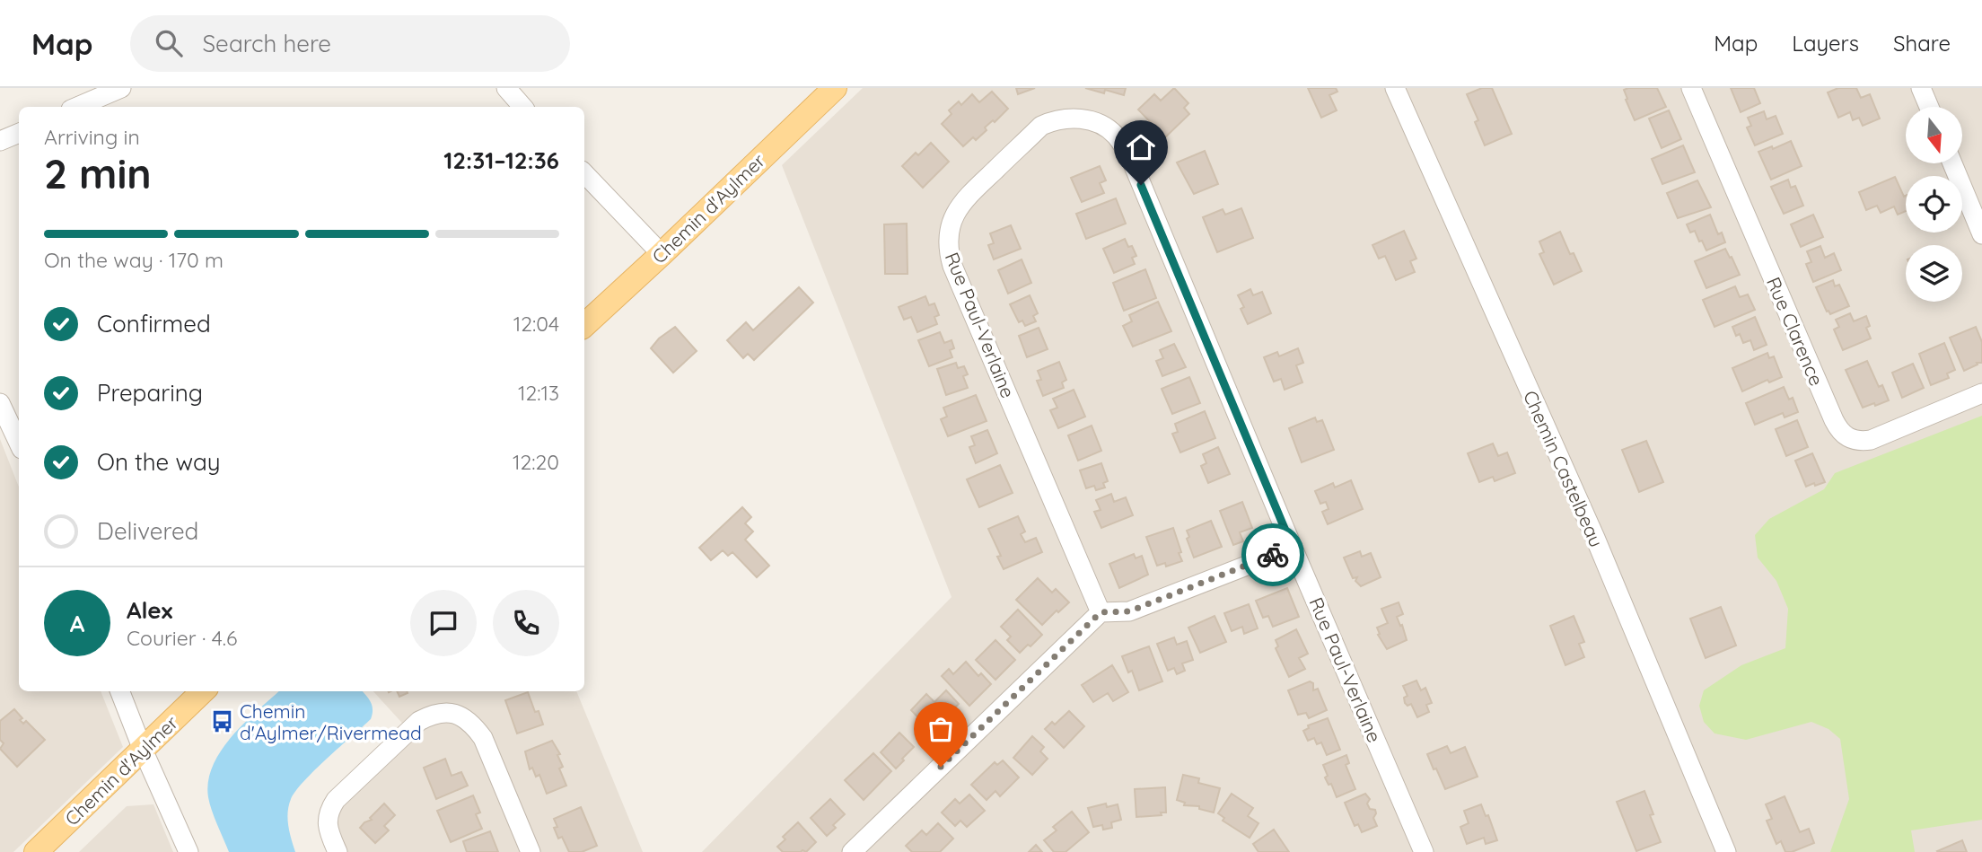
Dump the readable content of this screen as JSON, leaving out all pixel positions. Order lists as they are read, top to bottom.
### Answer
{
  "streets": {
    "main road": ["Chemin d'Aylmer"],
    "street": ["Rue Paul-Verlaine", "Rue Clarence", "Chemin Castelbeau"]
  },
  "places": {
    "bus stop": ["Chemin d'Aylmer/Rivermead"]
  },
  "north": "bottom",
  "page": {
    "header": "Map",
    "search": "Search here",
    "nav": ["Map", "Layers", "Share"],
    "heading": ["2 min", "Arriving in", "12:31–12:36"],
    "panel": ["Alex", "Courier · 4.6"],
    "bar": "On the way · 170 m",
    "list": [
      ["Confirmed", "12:04"],
      ["Preparing", "12:13"],
      ["On the way", "12:20"],
      "Delivered"
    ],
    "round": "A"
  }
}
